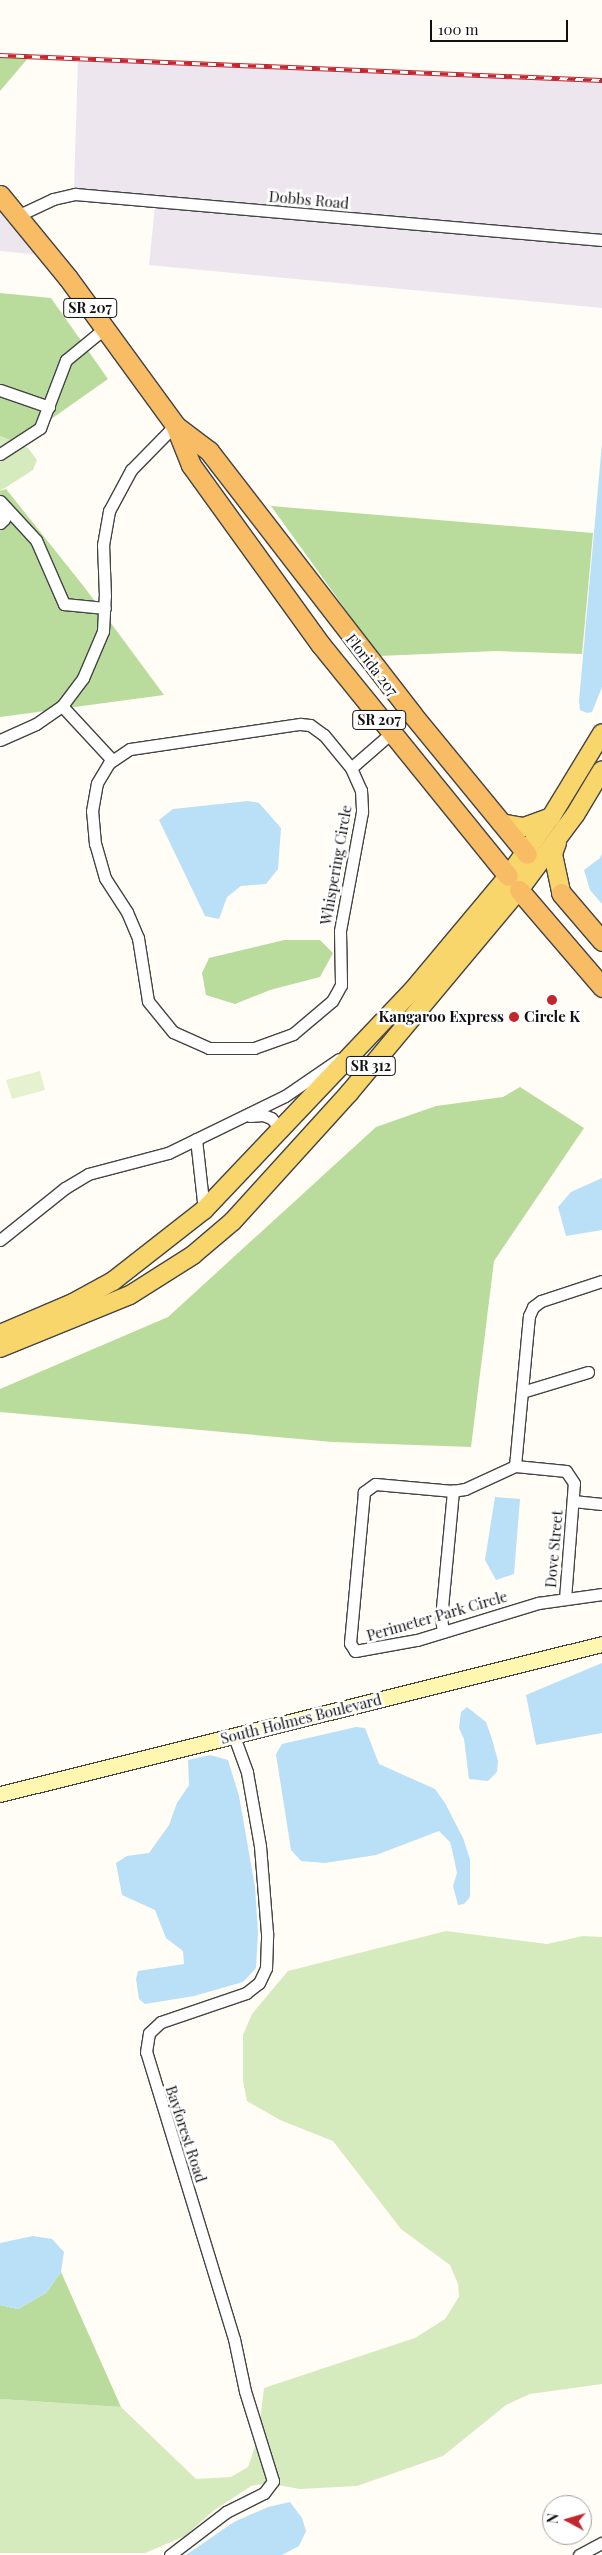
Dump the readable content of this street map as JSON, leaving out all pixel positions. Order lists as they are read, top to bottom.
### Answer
{
  "streets": {
    "highway": ["SR 207", "Florida 207"],
    "main road": ["SR 312", "South Holmes Boulevard"],
    "street": [
      "Dobbs Road",
      "Whispering Circle",
      "Dove Street",
      "Perimeter Park Circle",
      "Bayforest Road"
    ]
  },
  "crossings": [
    ["Dobbs Road", "SR 207"],
    ["SR 207", "Florida 207"],
    ["SR 207", "SR 312"],
    ["Florida 207", "SR 312"],
    ["Dove Street", "Perimeter Park Circle"],
    ["South Holmes Boulevard", "Bayforest Road"]
  ],
  "places": ["Circle K", "Kangaroo Express"],
  "scale_bar": "100 m",
  "north": "left"
}
